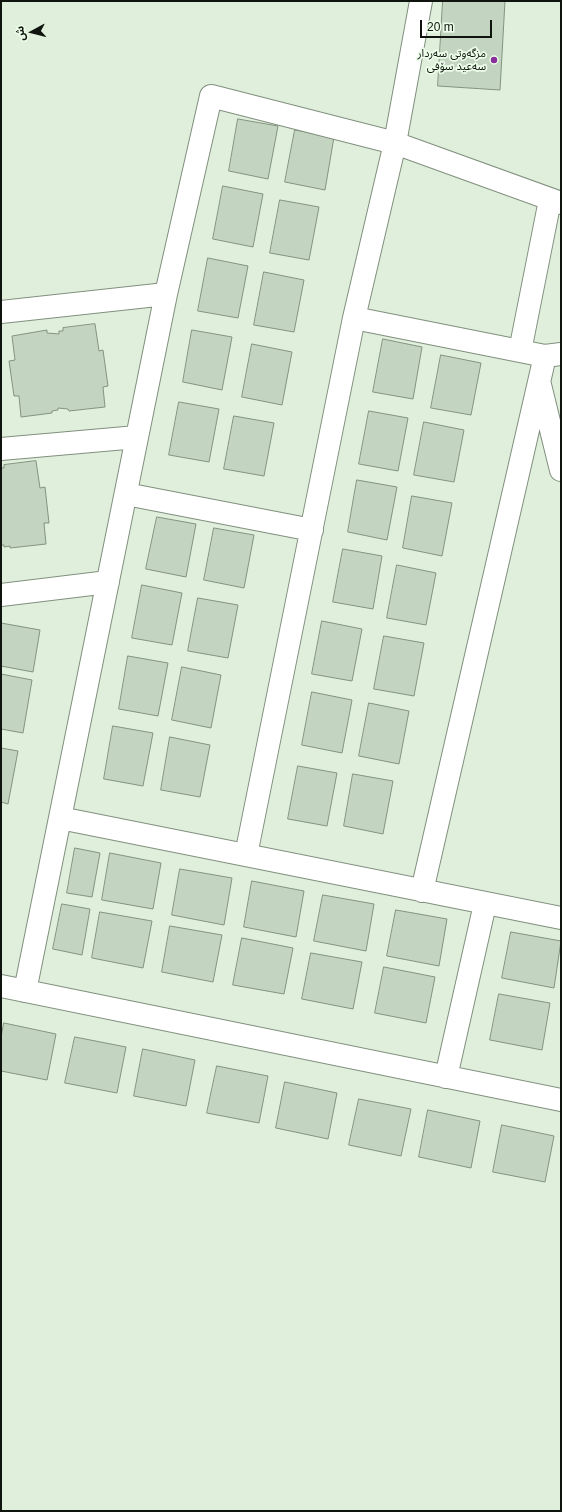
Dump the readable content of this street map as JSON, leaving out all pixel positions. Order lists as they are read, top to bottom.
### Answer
{
  "places": ["مزگەوتی سەردار سەعید سۆفی"],
  "scale_bar": "20 m",
  "north": "left"
}
